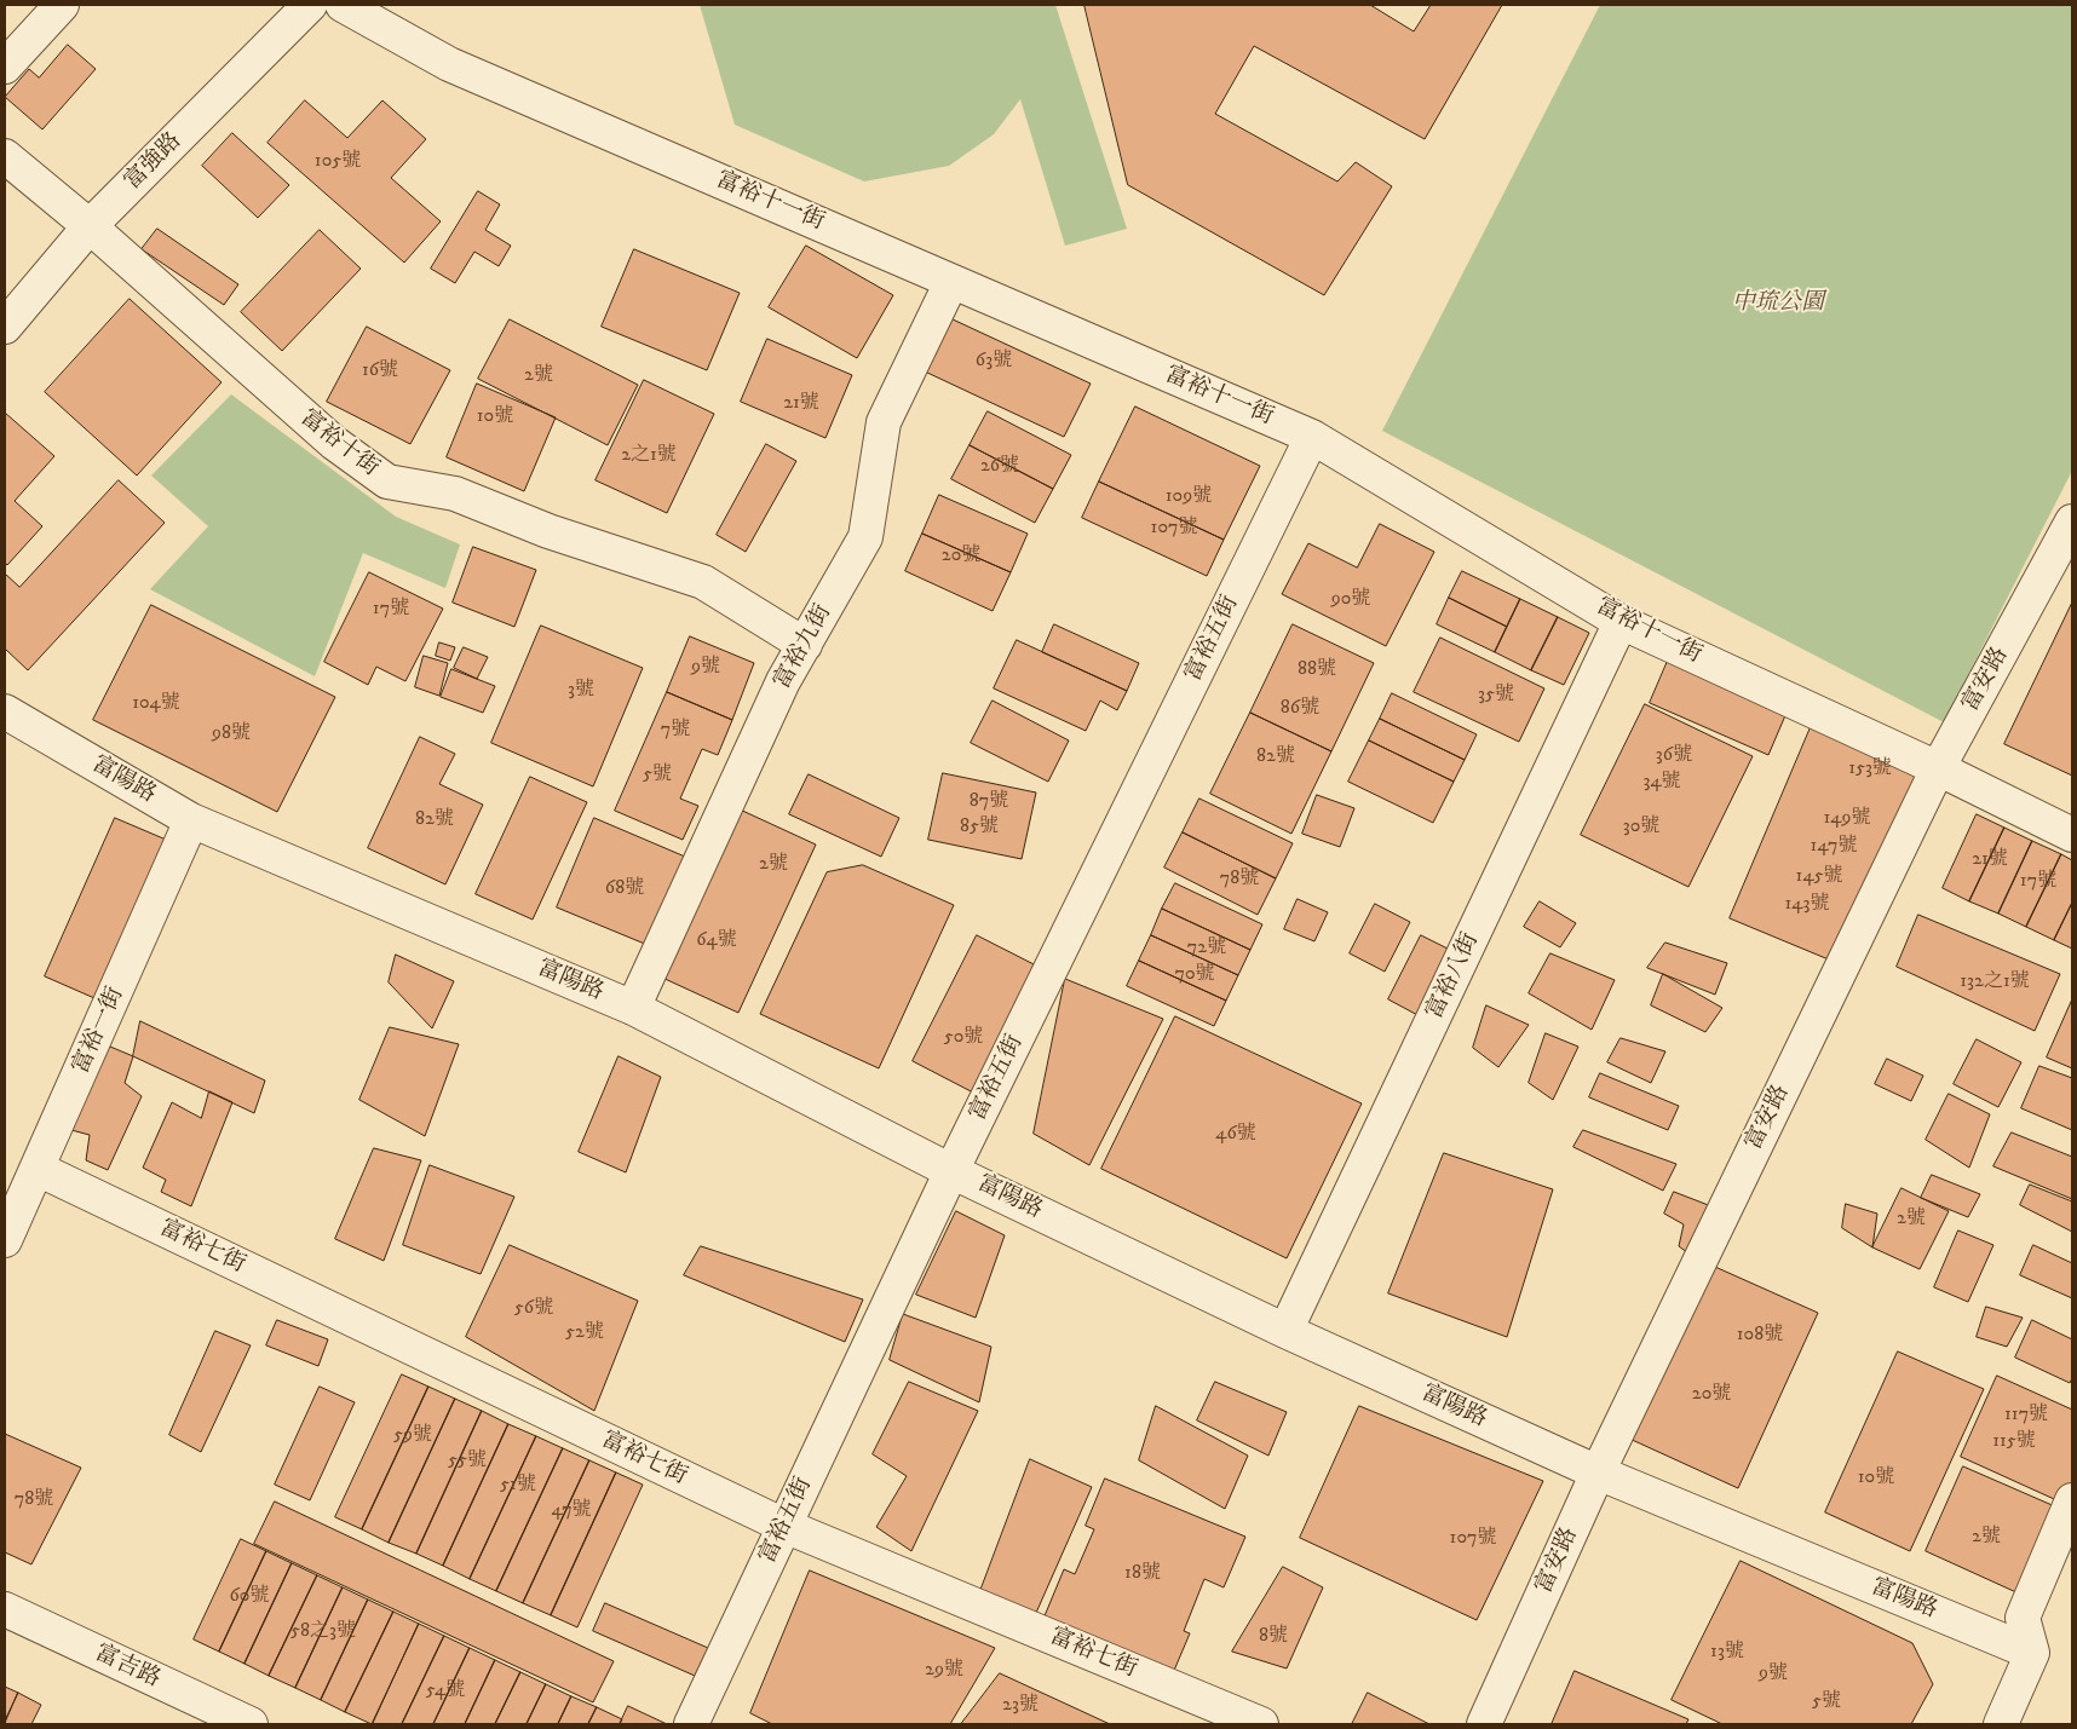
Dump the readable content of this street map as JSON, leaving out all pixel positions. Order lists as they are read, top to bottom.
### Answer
{
  "streets": {
    "street": [
      "富強路",
      "富裕十一街",
      "富裕十街",
      "富裕五街",
      "富裕九街",
      "富安路",
      "富陽路",
      "富裕八街",
      "富裕一街",
      "富裕七街",
      "富吉路"
    ]
  },
  "crossings": [
    ["富強路", "富裕十街"],
    ["富裕十一街", "富裕五街"],
    ["富裕十一街", "富裕九街"],
    ["富裕十一街", "富安路"],
    ["富裕十一街", "富裕八街"],
    ["富裕十街", "富裕九街"],
    ["富裕五街", "富陽路"],
    ["富裕五街", "富裕七街"],
    ["富裕九街", "富陽路"],
    ["富安路", "富陽路"],
    ["富陽路", "富裕八街"],
    ["富陽路", "富裕一街"],
    ["富裕一街", "富裕七街"]
  ],
  "parks": ["中琉公園"],
  "house_numbers": [
    "105號",
    "63號",
    "16號",
    "2號",
    "21號",
    "10號",
    "2之1號",
    "26號",
    "109號",
    "107號",
    "20號",
    "90號",
    "17號",
    "9號",
    "88號",
    "3號",
    "35號",
    "104號",
    "86號",
    "7號",
    "98號",
    "36號",
    "82號",
    "153號",
    "5號",
    "34號",
    "87號",
    "149號",
    "82號",
    "85號",
    "30號",
    "147號",
    "21號",
    "2號",
    "145號",
    "78號",
    "17號",
    "68號",
    "143號",
    "64號",
    "72號",
    "70號",
    "132之1號",
    "50號",
    "46號",
    "2號",
    "56號",
    "52號",
    "108號",
    "20號",
    "117號",
    "59號",
    "115號",
    "55號",
    "10號",
    "51號",
    "78號",
    "47號",
    "2號",
    "107號",
    "18號",
    "60號",
    "58之3號",
    "8號",
    "13號",
    "29號",
    "9號",
    "54號",
    "5號",
    "23號"
  ]
}
